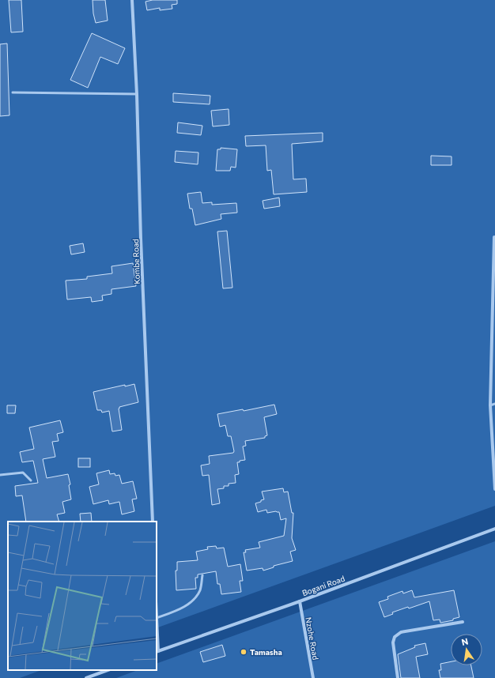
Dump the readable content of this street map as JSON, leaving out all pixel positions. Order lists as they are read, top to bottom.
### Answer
{
  "streets": {
    "street": ["Kombe Road", "Bogani Road", "Nzohe Road"]
  },
  "crossings": [
    ["Bogani Road", "Nzohe Road"]
  ],
  "places": ["Tamasha"],
  "north": "top"
}
